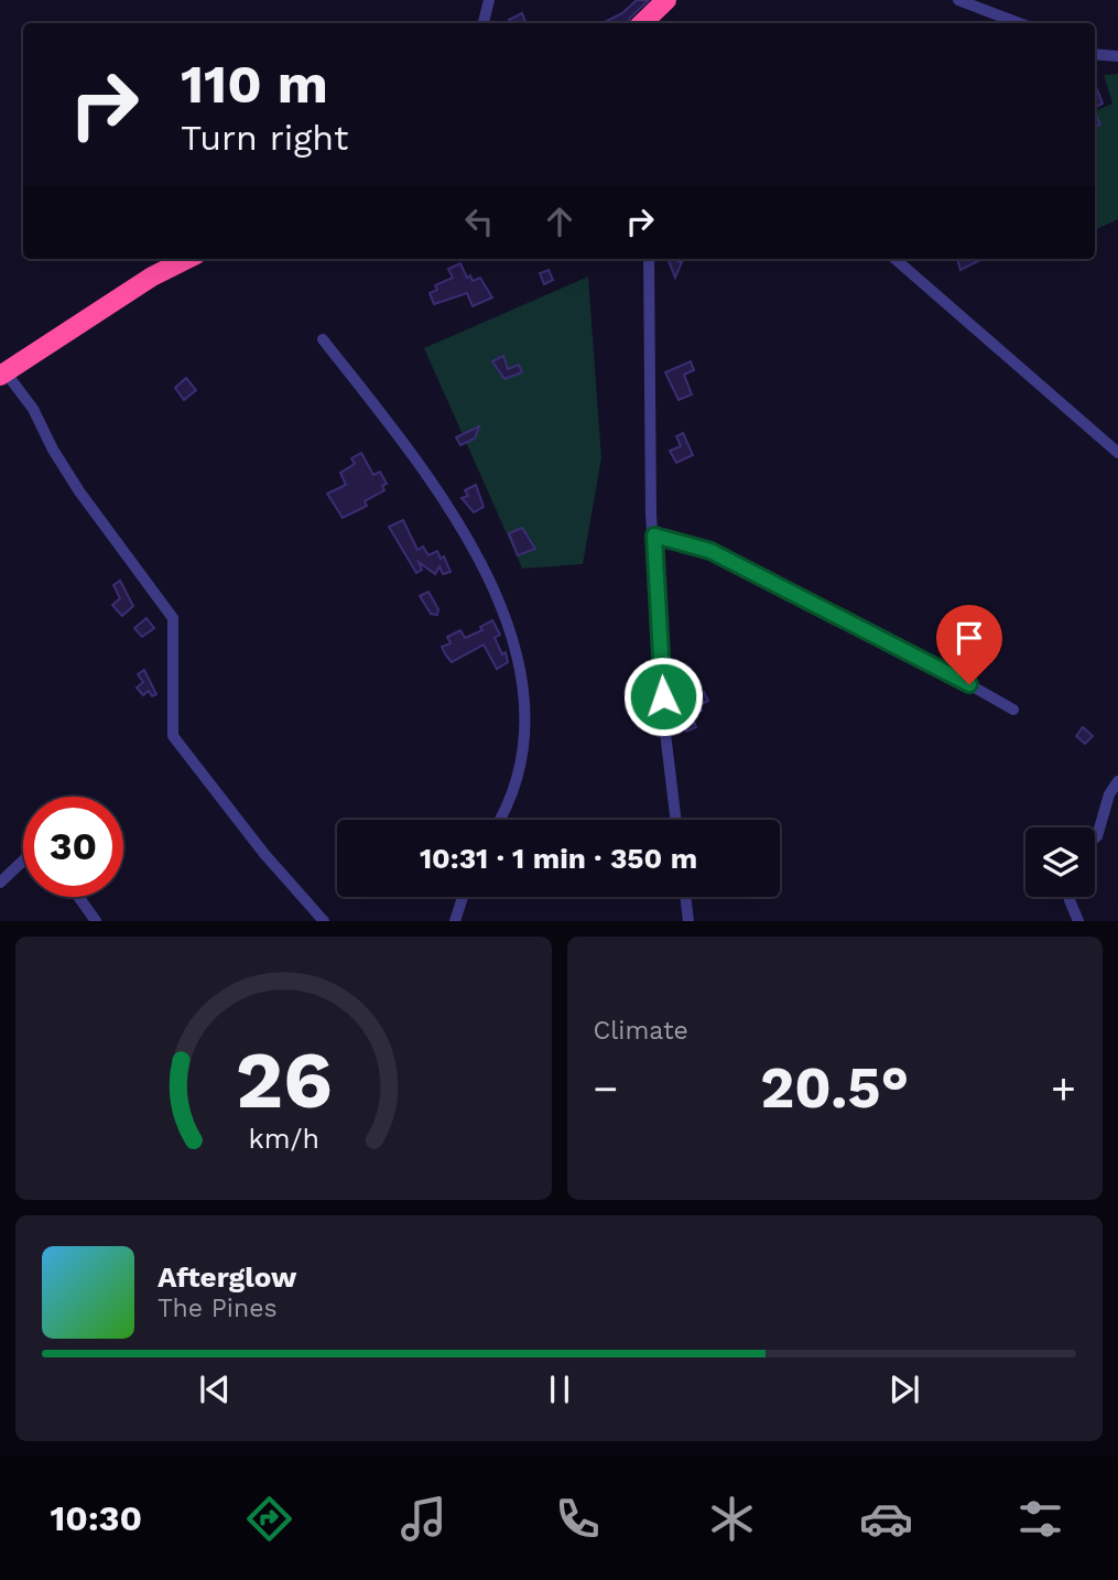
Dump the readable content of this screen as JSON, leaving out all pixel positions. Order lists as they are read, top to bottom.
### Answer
{
  "page": {
    "turn": ["110 m", "Turn right"],
    "limit": "30",
    "trip": "10:31 · 1 min · 350 m",
    "tile": "Climate",
    "heat": ["−", "20.5°", "+"],
    "song": ["Afterglow", "The Pines"],
    "tabs": "10:30",
    "gauge": ["26", "km/h"]
  }
}
